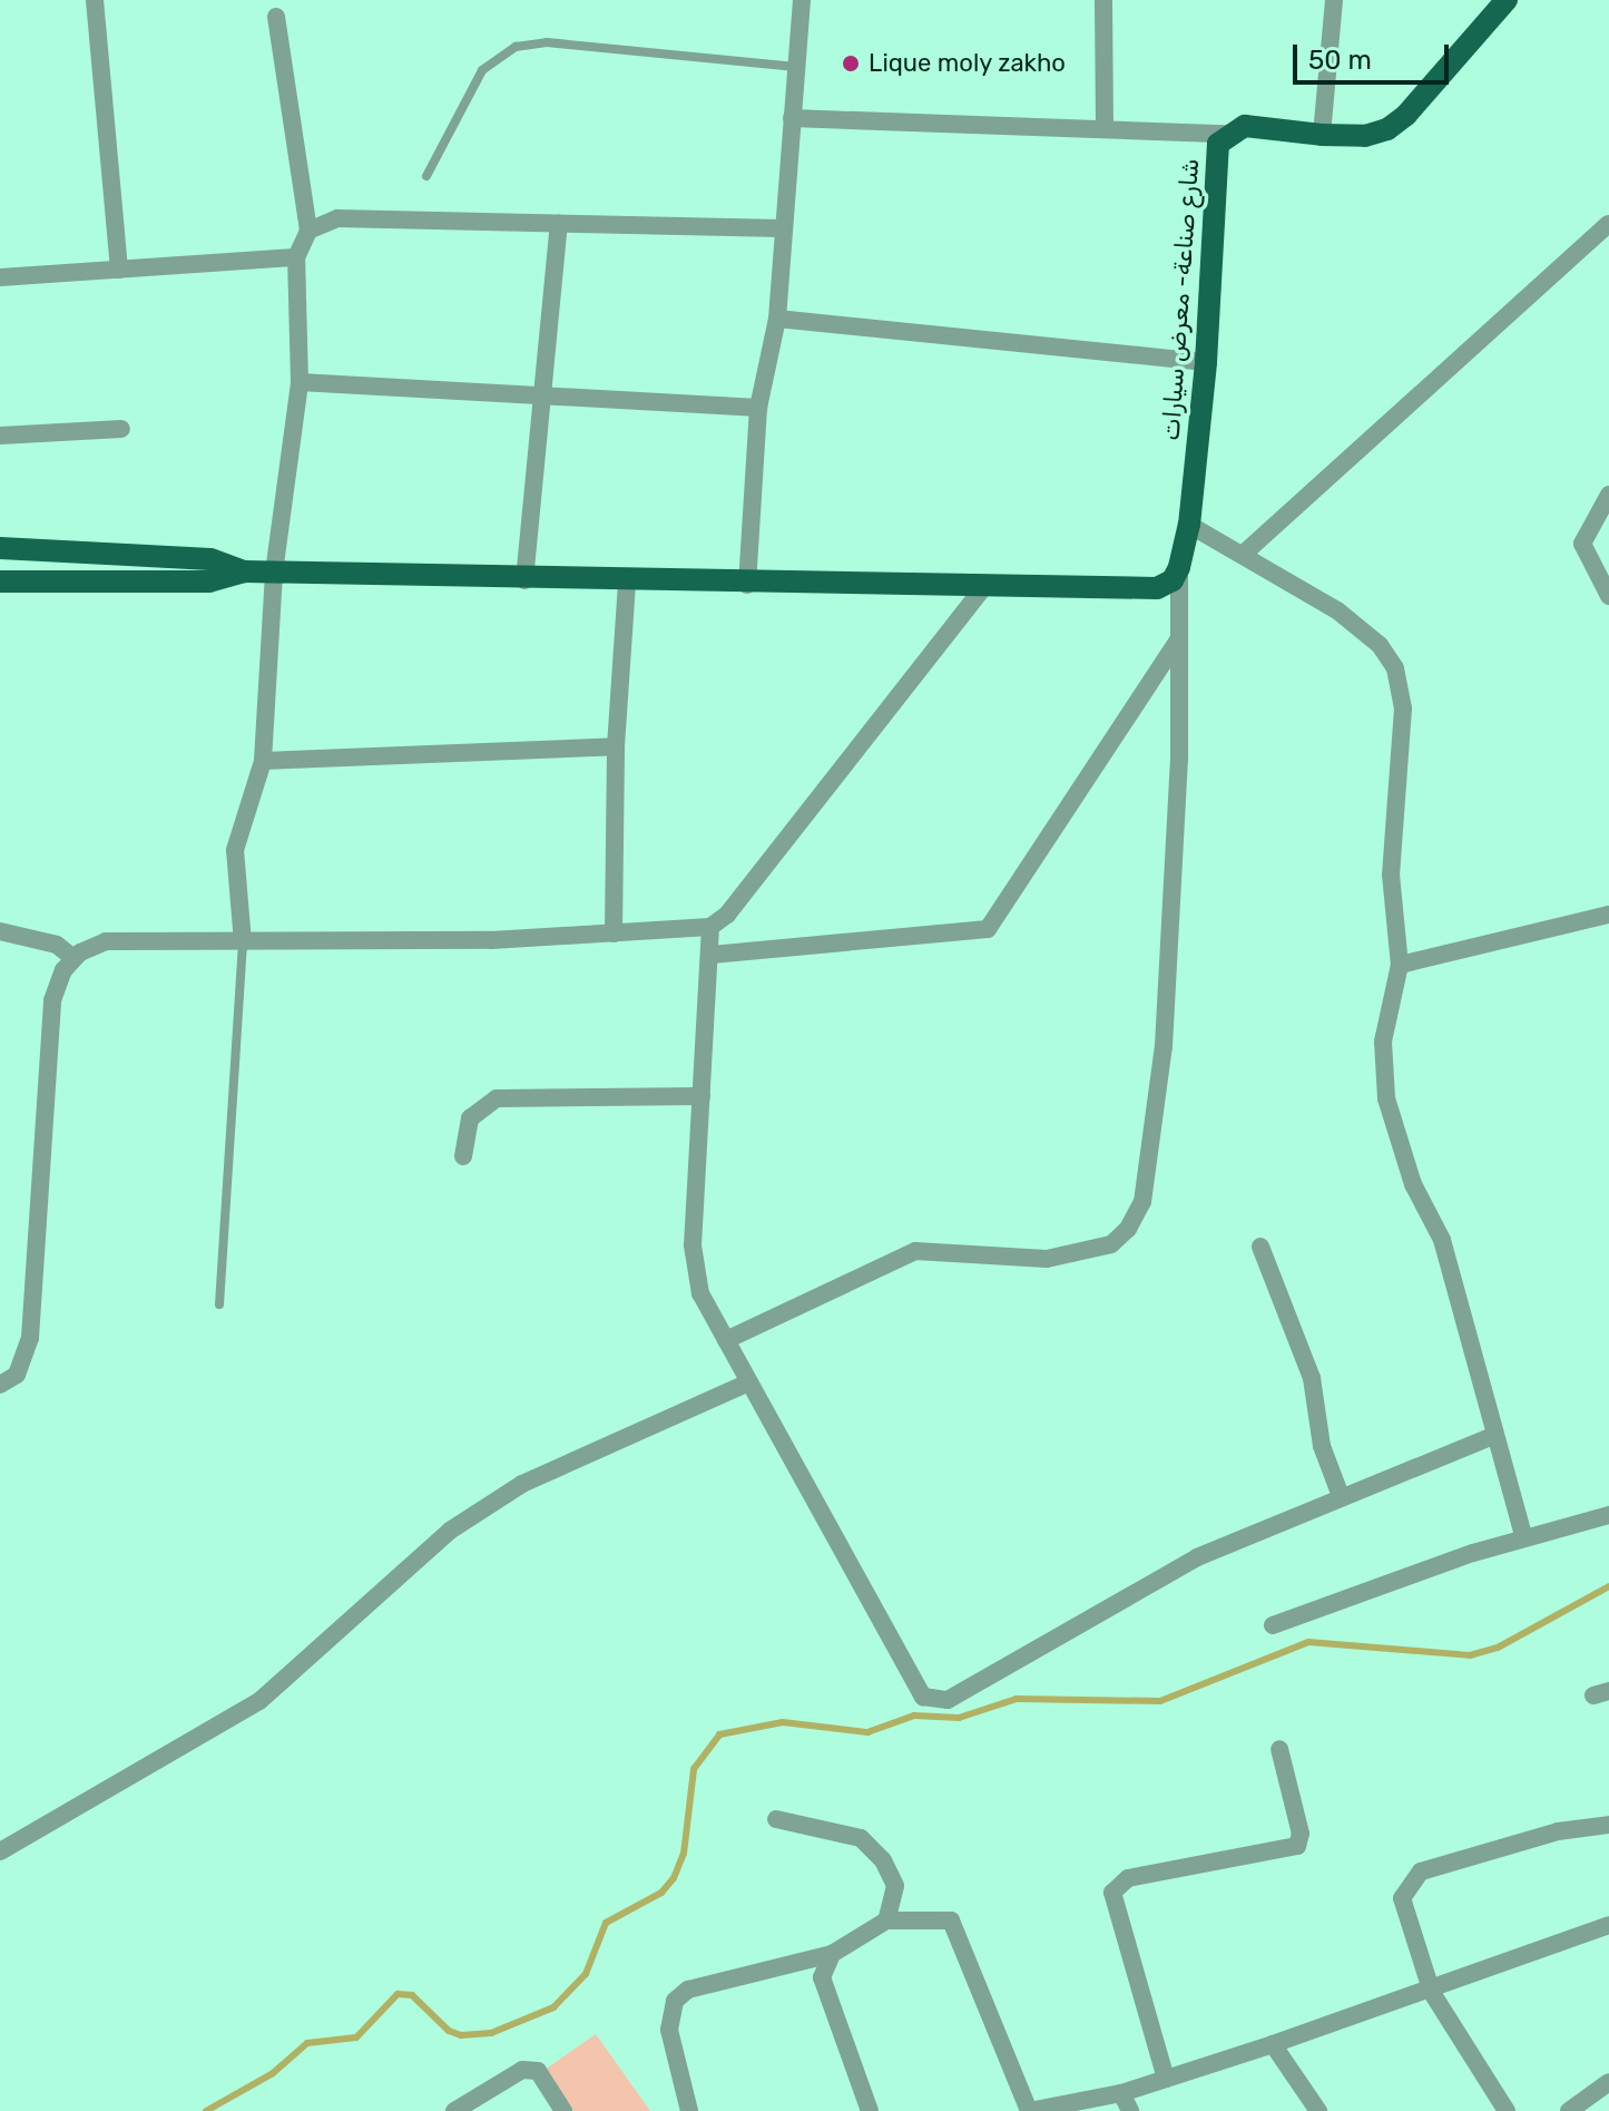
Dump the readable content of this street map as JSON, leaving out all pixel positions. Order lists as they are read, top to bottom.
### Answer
{
  "streets": {
    "main road": ["شارع صناعة- معرض سيارات"]
  },
  "places": ["Lique moly zakho"],
  "scale_bar": "50 m"
}
